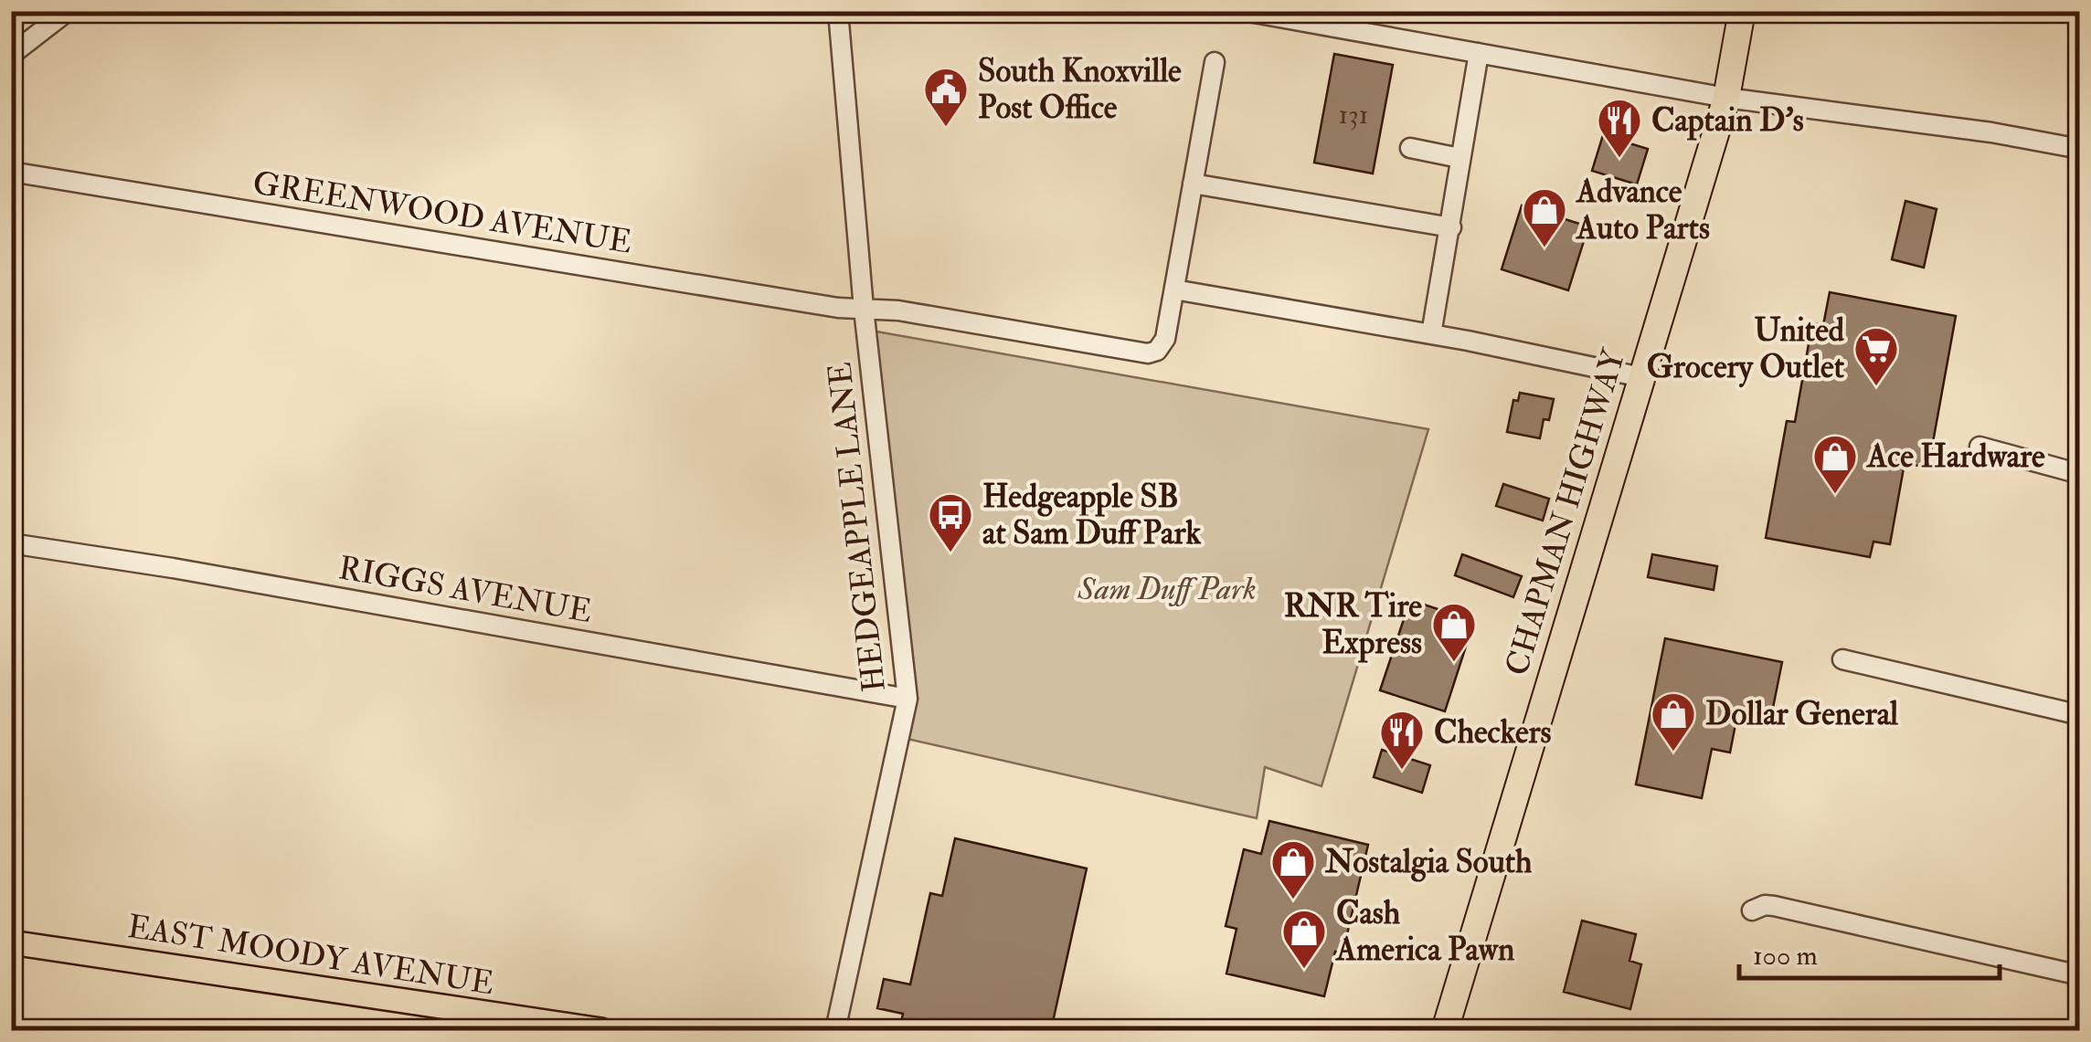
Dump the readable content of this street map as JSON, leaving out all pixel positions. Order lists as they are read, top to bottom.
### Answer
{
  "streets": {
    "highway": ["CHAPMAN HIGHWAY"],
    "main road": ["EAST MOODY AVENUE"],
    "street": ["GREENWOOD AVENUE", "HEDGEAPPLE LANE", "RIGGS AVENUE"]
  },
  "crossings": [
    ["GREENWOOD AVENUE", "HEDGEAPPLE LANE"],
    ["HEDGEAPPLE LANE", "RIGGS AVENUE"]
  ],
  "parks": ["Sam Duff Park"],
  "places": {
    "public building": ["South Knoxville Post Office"],
    "restaurant": ["Captain D's", "Checkers"],
    "shop": [
      "Advance Auto Parts",
      "Ace Hardware",
      "RNR Tire Express",
      "Dollar General",
      "Nostalgia South",
      "Cash America Pawn"
    ],
    "supermarket": ["United Grocery Outlet"],
    "bus stop": ["Hedgeapple SB at Sam Duff Park"]
  },
  "house_numbers": ["131"],
  "scale_bar": "100 m"
}
